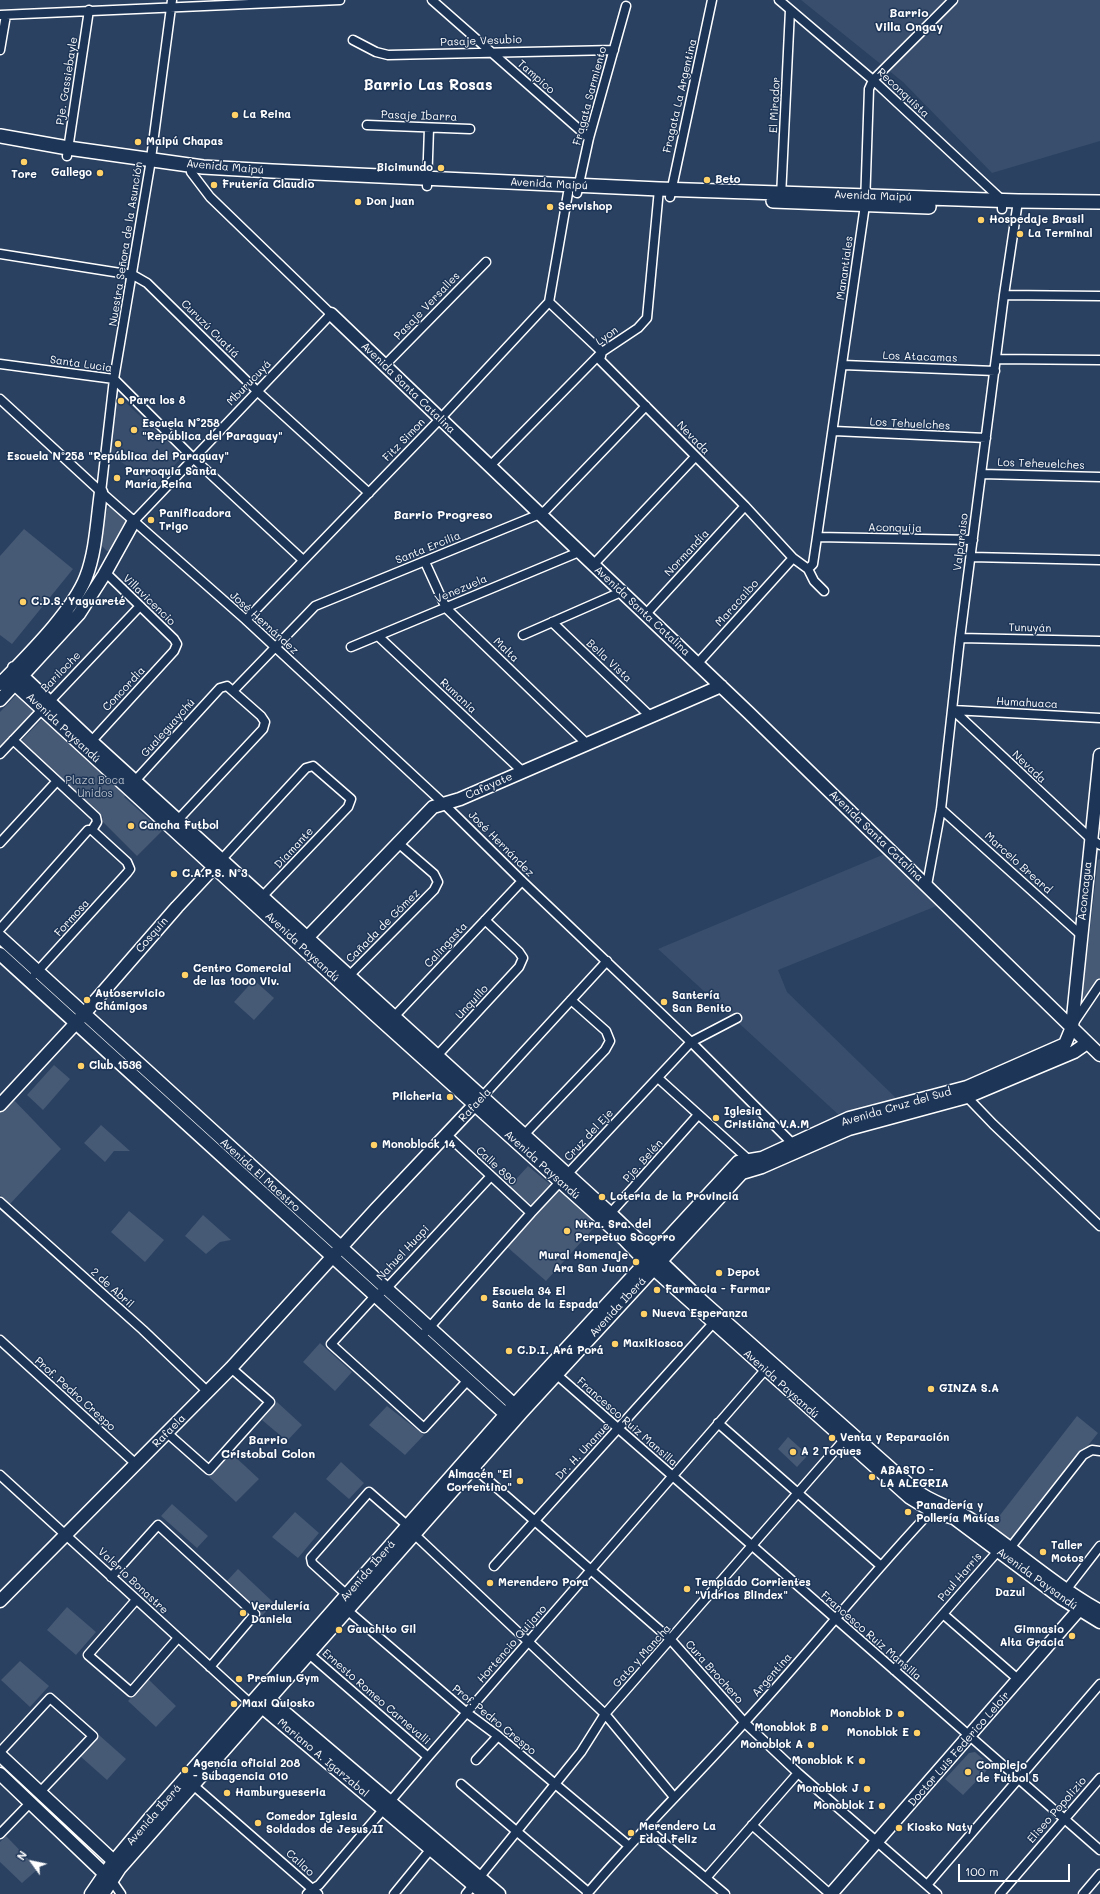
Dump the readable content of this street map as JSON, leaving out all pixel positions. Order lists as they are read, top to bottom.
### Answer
{
  "streets": {
    "main road": [
      "Avenida Maipú",
      "Avenida Santa Catalina",
      "Avenida Paysandú",
      "Cafayate",
      "Aconcagua",
      "Cosquín",
      "Rafaela",
      "Avenida Cruz del Sud",
      "Avenida El Maestro",
      "Avenida Iberá",
      "Doctor Luis Federico Leloir",
      "Mariano A. Igarzabal"
    ],
    "street": [
      "Pasaje Vesubio",
      "Tampico",
      "Pje. Gassiebayle",
      "Reconquista",
      "Fragata Sarmiento",
      "Fragata La Argentina",
      "El Mirador",
      "Pasaje Ibarra",
      "Nuestra Señora de la Asunción",
      "Manantiales",
      "Pasaje Versalles",
      "Curuzú Cuatiá",
      "Lyon",
      "Los Atacamas",
      "Santa Lucia",
      "Mburucuyá",
      "Los Tehuelches",
      "Nevada",
      "Fitz Simon",
      "Los Teheuelches",
      "Aconquija",
      "Valparaiso",
      "Santa Ercilia",
      "Normandía",
      "Venezuela",
      "Villavicencio",
      "Maracaibo",
      "José Hernández",
      "Tunuyán",
      "Malta",
      "Bella Vista",
      "Bariloche",
      "Concordia",
      "Rumania",
      "Humahuaca",
      "Gualeguaychú",
      "Diamante",
      "Marcelo Breard",
      "Formosa",
      "Cañada de Gómez",
      "Calingasta",
      "Unquillo",
      "Cruz del Eje",
      "Pje. Belén",
      "Calle 890",
      "Nahuel Huapi",
      "2 de Abril",
      "Prof. Pedro Crespo",
      "Francesco Ruiz Mansilla",
      "Dr. H. Unanue",
      "Paul Harris",
      "Valerio Bonastre",
      "Hortencio Quijano",
      "Gato y Mancha",
      "Cura Brochero",
      "Argentina",
      "Ernesto Romeo Carnevalli",
      "Eliseo Popolizio",
      "Callao"
    ]
  },
  "crossings": [
    ["Pasaje Vesubio", "Tampico"],
    ["Pasaje Vesubio", "Fragata Sarmiento"],
    ["Tampico", "Fragata Sarmiento"],
    ["Pje. Gassiebayle", "Avenida Maipú"],
    ["Reconquista", "El Mirador"],
    ["Reconquista", "Avenida Maipú"],
    ["Reconquista", "Manantiales"],
    ["Fragata Sarmiento", "Avenida Maipú"],
    ["Fragata La Argentina", "Avenida Maipú"],
    ["Fragata La Argentina", "Lyon"],
    ["El Mirador", "Avenida Maipú"],
    ["Avenida Maipú", "Nuestra Señora de la Asunción"],
    ["Avenida Maipú", "Manantiales"],
    ["Avenida Maipú", "Lyon"],
    ["Avenida Maipú", "Avenida Santa Catalina"],
    ["Avenida Maipú", "Valparaiso"],
    ["Nuestra Señora de la Asunción", "Curuzú Cuatiá"],
    ["Nuestra Señora de la Asunción", "Santa Lucia"],
    ["Nuestra Señora de la Asunción", "José Hernández"],
    ["Manantiales", "Los Atacamas"],
    ["Manantiales", "Los Tehuelches"],
    ["Manantiales", "Nevada"],
    ["Manantiales", "Aconquija"],
    ["Pasaje Versalles", "Avenida Santa Catalina"],
    ["Curuzú Cuatiá", "Mburucuyá"],
    ["Curuzú Cuatiá", "Fitz Simon"],
    ["Lyon", "Avenida Santa Catalina"],
    ["Lyon", "Nevada"],
    ["Los Atacamas", "Valparaiso"],
    ["Santa Lucia", "Mburucuyá"],
    ["Santa Lucia", "Fitz Simon"],
    ["Mburucuyá", "Avenida Santa Catalina"],
    ["Mburucuyá", "José Hernández"],
    ["Avenida Santa Catalina", "Fitz Simon"],
    ["Avenida Santa Catalina", "Valparaiso"],
    ["Avenida Santa Catalina", "Santa Ercilia"],
    ["Avenida Santa Catalina", "Normandía"],
    ["Avenida Santa Catalina", "Venezuela"],
    ["Avenida Santa Catalina", "Maracaibo"],
    ["Avenida Santa Catalina", "Cafayate"],
    ["Avenida Santa Catalina", "Aconcagua"],
    ["Avenida Santa Catalina", "Avenida Cruz del Sud"],
    ["Los Tehuelches", "Valparaiso"],
    ["Nevada", "Fitz Simon"],
    ["Nevada", "Valparaiso"],
    ["Nevada", "Santa Ercilia"],
    ["Nevada", "Normandía"],
    ["Nevada", "Maracaibo"],
    ["Nevada", "Humahuaca"],
    ["Nevada", "Aconcagua"],
    ["Fitz Simon", "José Hernández"],
    ["Los Teheuelches", "Valparaiso"],
    ["Aconquija", "Valparaiso"],
    ["Valparaiso", "Tunuyán"],
    ["Valparaiso", "Humahuaca"],
    ["Valparaiso", "Marcelo Breard"],
    ["Santa Ercilia", "José Hernández"],
    ["Santa Ercilia", "Malta"],
    ["Santa Ercilia", "Gualeguaychú"],
    ["Venezuela", "Malta"],
    ["Venezuela", "Rumania"],
    ["Villavicencio", "Bariloche"],
    ["Villavicencio", "Concordia"],
    ["José Hernández", "Cafayate"],
    ["José Hernández", "Calingasta"],
    ["José Hernández", "Rafaela"],
    ["José Hernández", "Avenida Cruz del Sud"],
    ["José Hernández", "Cruz del Eje"],
    ["Malta", "Cafayate"],
    ["Bella Vista", "Cafayate"],
    ["Bariloche", "Avenida Paysandú"],
    ["Concordia", "Avenida Paysandú"],
    ["Rumania", "Cafayate"],
    ["Avenida Paysandú", "Gualeguaychú"],
    ["Avenida Paysandú", "Cafayate"],
    ["Avenida Paysandú", "Diamante"],
    ["Avenida Paysandú", "Cañada de Gómez"],
    ["Avenida Paysandú", "Cosquín"],
    ["Avenida Paysandú", "Calingasta"],
    ["Avenida Paysandú", "Unquillo"],
    ["Avenida Paysandú", "Rafaela"],
    ["Avenida Paysandú", "Avenida Cruz del Sud"],
    ["Avenida Paysandú", "Cruz del Eje"],
    ["Avenida Paysandú", "Pje. Belén"],
    ["Avenida Paysandú", "Avenida Iberá"],
    ["Avenida Paysandú", "Dr. H. Unanue"],
    ["Avenida Paysandú", "Paul Harris"],
    ["Avenida Paysandú", "Hortencio Quijano"],
    ["Avenida Paysandú", "Gato y Mancha"],
    ["Avenida Paysandú", "Argentina"],
    ["Avenida Paysandú", "Doctor Luis Federico Leloir"],
    ["Cafayate", "Cañada de Gómez"],
    ["Diamante", "Cosquín"],
    ["Marcelo Breard", "Aconcagua"],
    ["Aconcagua", "Avenida Cruz del Sud"],
    ["Formosa", "Avenida El Maestro"],
    ["Cosquín", "Avenida El Maestro"],
    ["Calingasta", "Unquillo"],
    ["Rafaela", "Calle 890"],
    ["Rafaela", "Avenida El Maestro"],
    ["Rafaela", "2 de Abril"],
    ["Rafaela", "Prof. Pedro Crespo"],
    ["Rafaela", "Valerio Bonastre"],
    ["Avenida Cruz del Sud", "Avenida Iberá"],
    ["Cruz del Eje", "Calle 890"],
    ["Cruz del Eje", "Avenida El Maestro"],
    ["Calle 890", "Nahuel Huapi"],
    ["Avenida El Maestro", "Nahuel Huapi"],
    ["Avenida El Maestro", "Avenida Iberá"],
    ["Avenida Iberá", "Prof. Pedro Crespo"],
    ["Avenida Iberá", "Francesco Ruiz Mansilla"],
    ["Avenida Iberá", "Valerio Bonastre"],
    ["Avenida Iberá", "Cura Brochero"],
    ["Avenida Iberá", "Ernesto Romeo Carnevalli"],
    ["Avenida Iberá", "Mariano A. Igarzabal"],
    ["Avenida Iberá", "Callao"],
    ["Prof. Pedro Crespo", "Hortencio Quijano"],
    ["Prof. Pedro Crespo", "Gato y Mancha"],
    ["Prof. Pedro Crespo", "Argentina"],
    ["Francesco Ruiz Mansilla", "Dr. H. Unanue"],
    ["Francesco Ruiz Mansilla", "Paul Harris"],
    ["Francesco Ruiz Mansilla", "Hortencio Quijano"],
    ["Francesco Ruiz Mansilla", "Gato y Mancha"],
    ["Francesco Ruiz Mansilla", "Argentina"],
    ["Francesco Ruiz Mansilla", "Doctor Luis Federico Leloir"],
    ["Francesco Ruiz Mansilla", "Eliseo Popolizio"],
    ["Dr. H. Unanue", "Cura Brochero"],
    ["Valerio Bonastre", "Mariano A. Igarzabal"],
    ["Hortencio Quijano", "Cura Brochero"],
    ["Hortencio Quijano", "Ernesto Romeo Carnevalli"],
    ["Hortencio Quijano", "Mariano A. Igarzabal"],
    ["Hortencio Quijano", "Callao"],
    ["Gato y Mancha", "Cura Brochero"],
    ["Gato y Mancha", "Mariano A. Igarzabal"],
    ["Cura Brochero", "Argentina"],
    ["Cura Brochero", "Doctor Luis Federico Leloir"]
  ],
  "districts": [
    "Barrio Villa Ongay",
    "Barrio Las Rosas",
    "Barrio Progreso",
    "Barrio Cristobal Colon"
  ],
  "parks": ["Plaza Boca Unidos"],
  "places": [
    "La Reina",
    "Maipú Chapas",
    "Tore",
    "Bicimundo",
    "Gallego",
    "Beto",
    "Frutería Claudio",
    "Don juan",
    "Servishop",
    "Hospedaje Brasil",
    "La Terminal",
    "Para los 8",
    "Escuela N°258 \"República del Paraguay\"",
    "Escuela Nº258 \"República del Paraguay\"",
    "Parroquia Santa María Reina",
    "Panificadora Trigo",
    "C.D.S. Yaguareté",
    "Cancha Futbol",
    "C.A.P.S. Nº3",
    "Centro Comercial de las 1000 Viv.",
    "Autoservicio Chámigos",
    "Santería San Benito",
    "Club 1536",
    "Pilcheria",
    "Iglesia Cristiana V.A.M",
    "Monoblock 14",
    "Loteria de la Provincia",
    "Ntra. Sra. del Perpetuo Socorro",
    "Mural Homenaje Ara San Juan",
    "Depot",
    "Farmacia - Farmar",
    "Escuela 34 El Santo de la Espada",
    "Nueva Esperanza",
    "Maxikiosco",
    "C.D.I. Ará Porá",
    "GINZA S.A",
    "Venta y Reparación",
    "A 2 Toques",
    "ABASTO - LA ALEGRIA",
    "Almacén \"El Correntino\"",
    "Panadería y Pollería Matías",
    "Taller Motos",
    "Dazul",
    "Merendero Pora",
    "Templado Corrientes \"Vidrios Blindex\"",
    "Verdulería Daniela",
    "Gauchito Gil",
    "Gimnasio Alta Gracia",
    "Premiun Gym",
    "Maxi Quiosko",
    "Monoblok D",
    "Monoblok B",
    "Monoblok E",
    "Monoblok A",
    "Monoblok K",
    "Agencia oficial 208 - Subagencia 010",
    "Complejo de Futbol 5",
    "Monoblok J",
    "Hamburgueseria",
    "Monoblok I",
    "Comedor Iglesia Soldados de Jesus II",
    "Kiosko Naty",
    "Merendero La Edad Feliz"
  ],
  "scale_bar": "100 m",
  "north": "top left"
}
